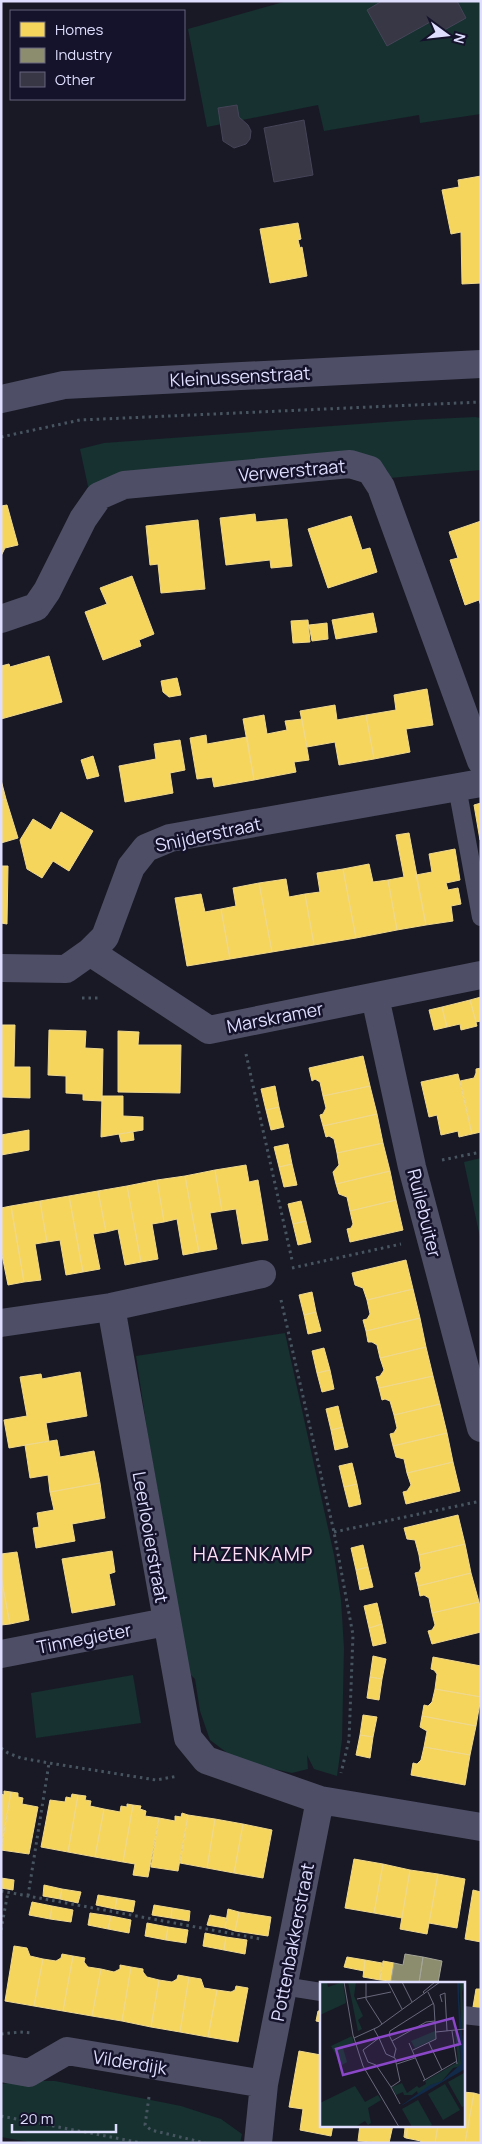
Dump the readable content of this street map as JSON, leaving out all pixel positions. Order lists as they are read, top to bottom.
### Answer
{
  "streets": {
    "street": [
      "Kleinussenstraat",
      "Verwerstraat",
      "Snijderstraat",
      "Marskramer",
      "Ruilebuiter",
      "Leerlooierstraat",
      "Tinnegieter",
      "Pottenbakkerstraat",
      "Vilderdijk"
    ]
  },
  "crossings": [
    ["Snijderstraat", "Marskramer"],
    ["Marskramer", "Ruilebuiter"],
    ["Leerlooierstraat", "Tinnegieter"],
    ["Pottenbakkerstraat", "Vilderdijk"]
  ],
  "districts": ["HAZENKAMP"],
  "legend": ["Homes", "Industry", "Other"],
  "scale_bar": "20 m",
  "north": "right"
}
